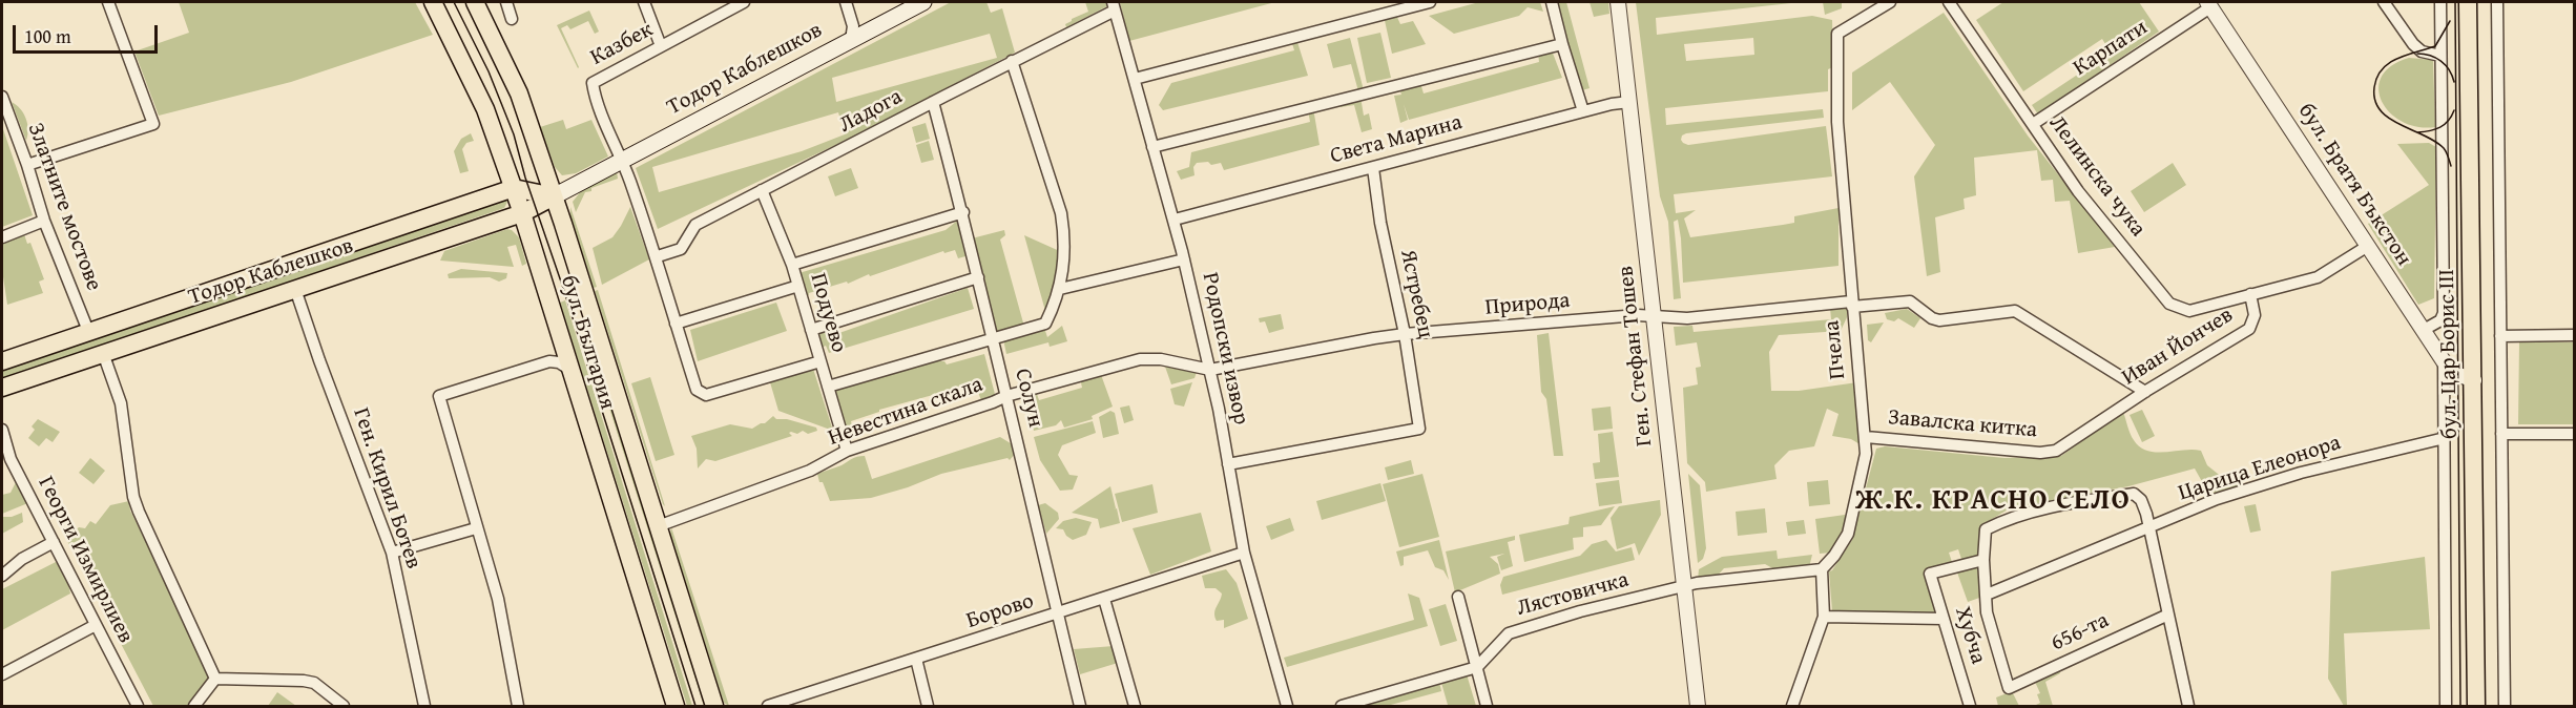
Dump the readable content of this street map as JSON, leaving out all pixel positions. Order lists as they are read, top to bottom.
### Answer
{
  "streets": {
    "main road": ["Тодор Каблешков", "бул. България", "бул. Цар Борис III"],
    "street": [
      "Казбек",
      "Карпати",
      "Ладога",
      "Света Марина",
      "Лелинска чука",
      "бул. Братя Бъкстон",
      "Златните мостове",
      "Ястребец",
      "Природа",
      "Подуево",
      "Иван Йончев",
      "Родопски извор",
      "Пчела",
      "Ген. Стефан Тошев",
      "Солун",
      "Невестина скала",
      "Завалска китка",
      "Царица Елеонора",
      "Ген. Кирил Ботев",
      "Георги Измирлиев",
      "Лястовичка",
      "Борово",
      "656-та",
      "Хубча"
    ]
  },
  "crossings": [
    ["Казбек", "Тодор Каблешков"],
    ["Карпати", "Лелинска чука"],
    ["Карпати", "бул. Братя Бъкстон"],
    ["Тодор Каблешков", "Златните мостове"],
    ["Тодор Каблешков", "бул. България"],
    ["Тодор Каблешков", "Ген. Кирил Ботев"],
    ["Ладога", "Подуево"],
    ["Ладога", "Родопски извор"],
    ["Ладога", "Солун"],
    ["Света Марина", "Ястребец"],
    ["Света Марина", "Родопски извор"],
    ["Света Марина", "Ген. Стефан Тошев"],
    ["Лелинска чука", "Иван Йончев"],
    ["бул. Братя Бъкстон", "Иван Йончев"],
    ["бул. Братя Бъкстон", "бул. Цар Борис III"],
    ["Ястребец", "Природа"],
    ["Ястребец", "Родопски извор"],
    ["Природа", "Иван Йончев"],
    ["Природа", "Родопски извор"],
    ["Природа", "Пчела"],
    ["Природа", "Ген. Стефан Тошев"],
    ["Природа", "Невестина скала"],
    ["Подуево", "Невестина скала"],
    ["бул. България", "Невестина скала"],
    ["Иван Йончев", "Завалска китка"],
    ["Родопски извор", "Невестина скала"],
    ["Родопски извор", "Борово"],
    ["Пчела", "Завалска китка"],
    ["бул. Цар Борис III", "Царица Елеонора"],
    ["Ген. Стефан Тошев", "Лястовичка"],
    ["Солун", "Невестина скала"],
    ["Солун", "Борово"],
    ["Царица Елеонора", "656-та"]
  ],
  "districts": ["Ж.К. КРАСНО СЕЛО"],
  "scale_bar": "100 m"
}
